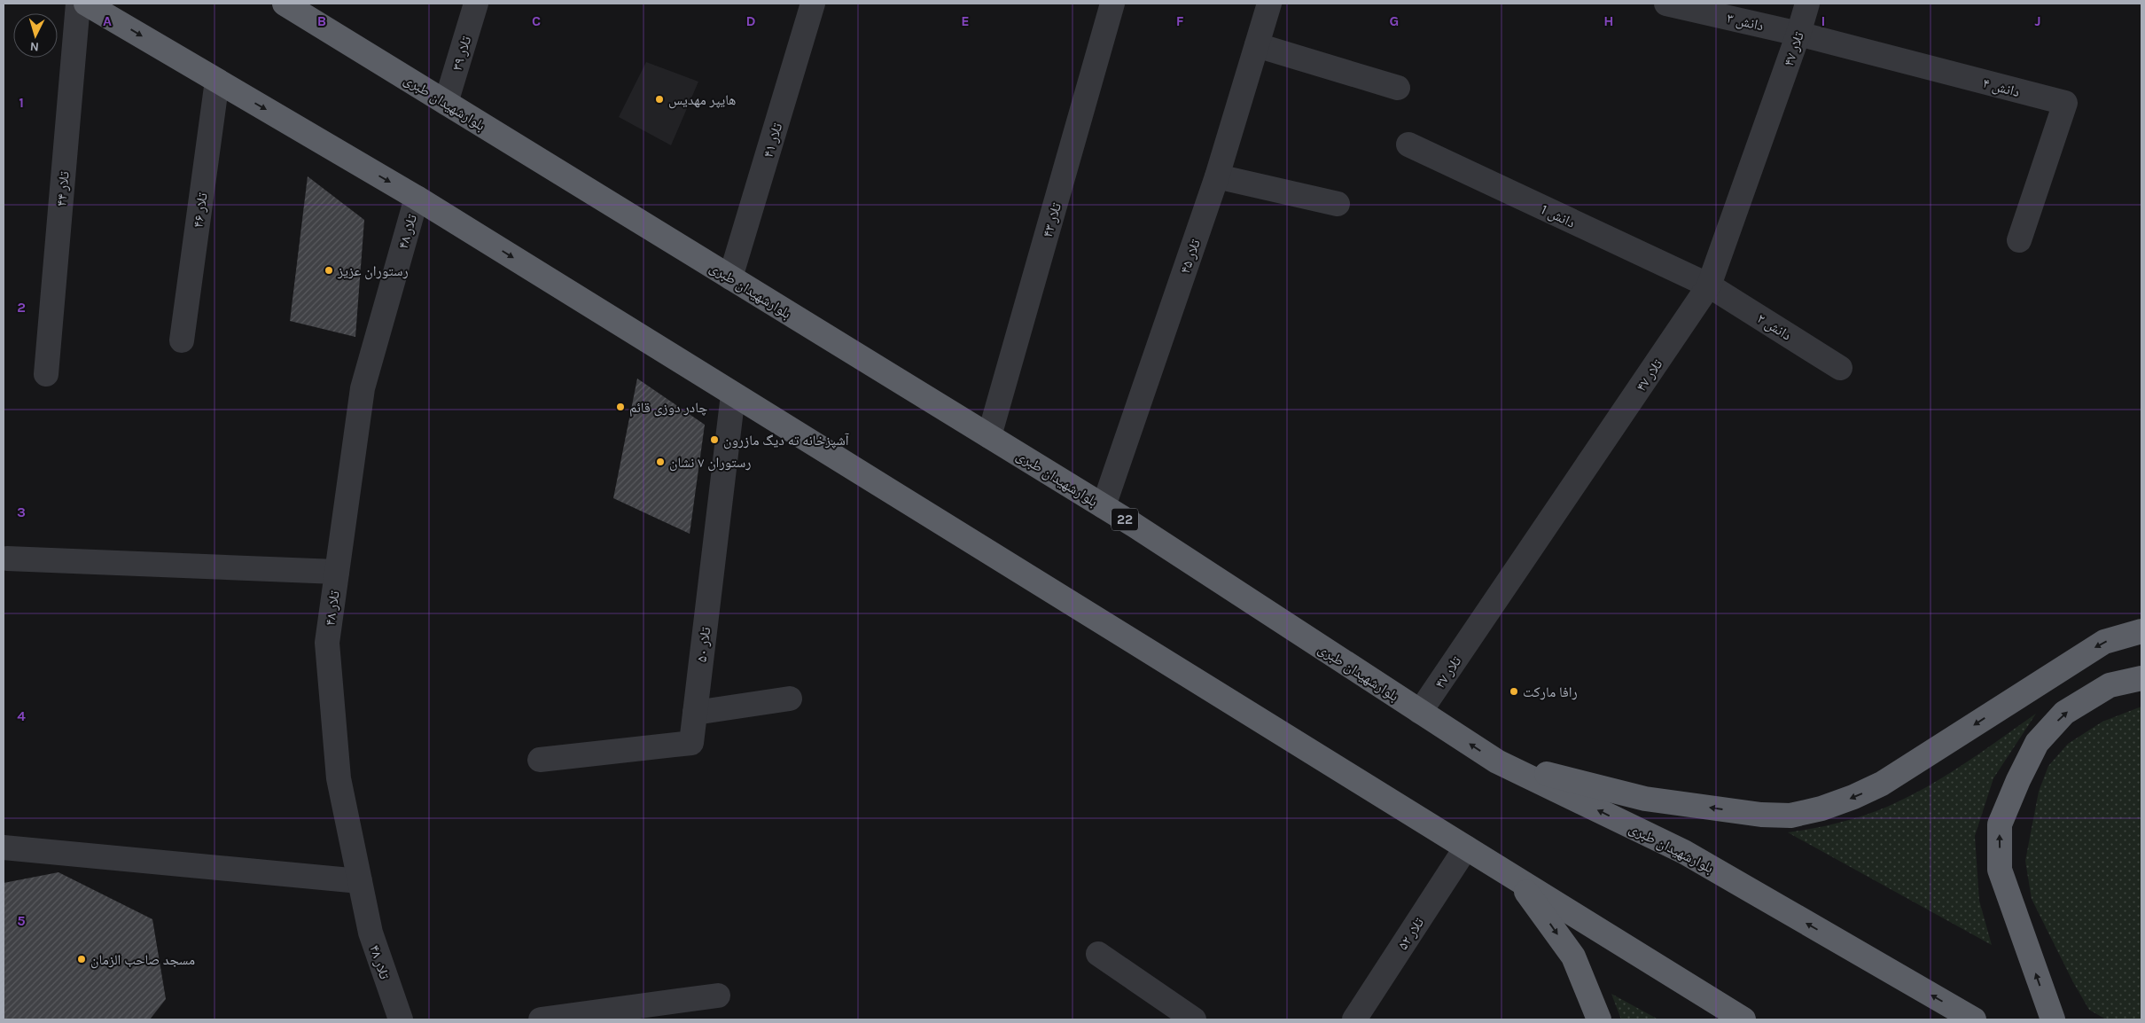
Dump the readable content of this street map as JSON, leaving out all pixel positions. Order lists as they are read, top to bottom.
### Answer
{
  "streets": {
    "highway": ["بلوارشهیدان طبری", "22"],
    "street": [
      "دانش ۳",
      "تلار ۴۷",
      "تلار ۳۹",
      "دانش ۴",
      "تلار ۴۱",
      "تلار ۴۴",
      "تلار ۴۶",
      "دانش 1",
      "تلار ۴۳",
      "تلار ۴۸",
      "تلار ۴۵",
      "دانش ۲",
      "تلار ۵۰",
      "تلار ۵۲"
    ]
  },
  "crossings": [
    ["دانش ۳", "تلار ۴۷"],
    ["دانش ۳", "دانش ۴"],
    ["تلار ۴۷", "دانش ۴"],
    ["تلار ۴۷", "بلوارشهیدان طبری"],
    ["تلار ۴۷", "دانش 1"],
    ["تلار ۴۷", "دانش ۲"],
    ["تلار ۳۹", "بلوارشهیدان طبری"],
    ["بلوارشهیدان طبری", "تلار ۴۱"],
    ["بلوارشهیدان طبری", "تلار ۴۳"],
    ["بلوارشهیدان طبری", "تلار ۴۵"],
    ["دانش 1", "دانش ۲"]
  ],
  "places": [
    "هایپر مهدیس",
    "رستوران عزیز",
    "چادر دوزی قائم",
    "آشپزخانه ته دیگ مازرون",
    "رستوران ۷ نشان",
    "رافا مارکت",
    "مسجد صاحب الزمان"
  ],
  "north": "bottom",
  "grid": {
    "columns": [
      "A",
      "B",
      "C",
      "D",
      "E",
      "F",
      "G",
      "H",
      "I",
      "J"
    ],
    "rows": [
      "1",
      "2",
      "3",
      "4",
      "5"
    ]
  }
}
